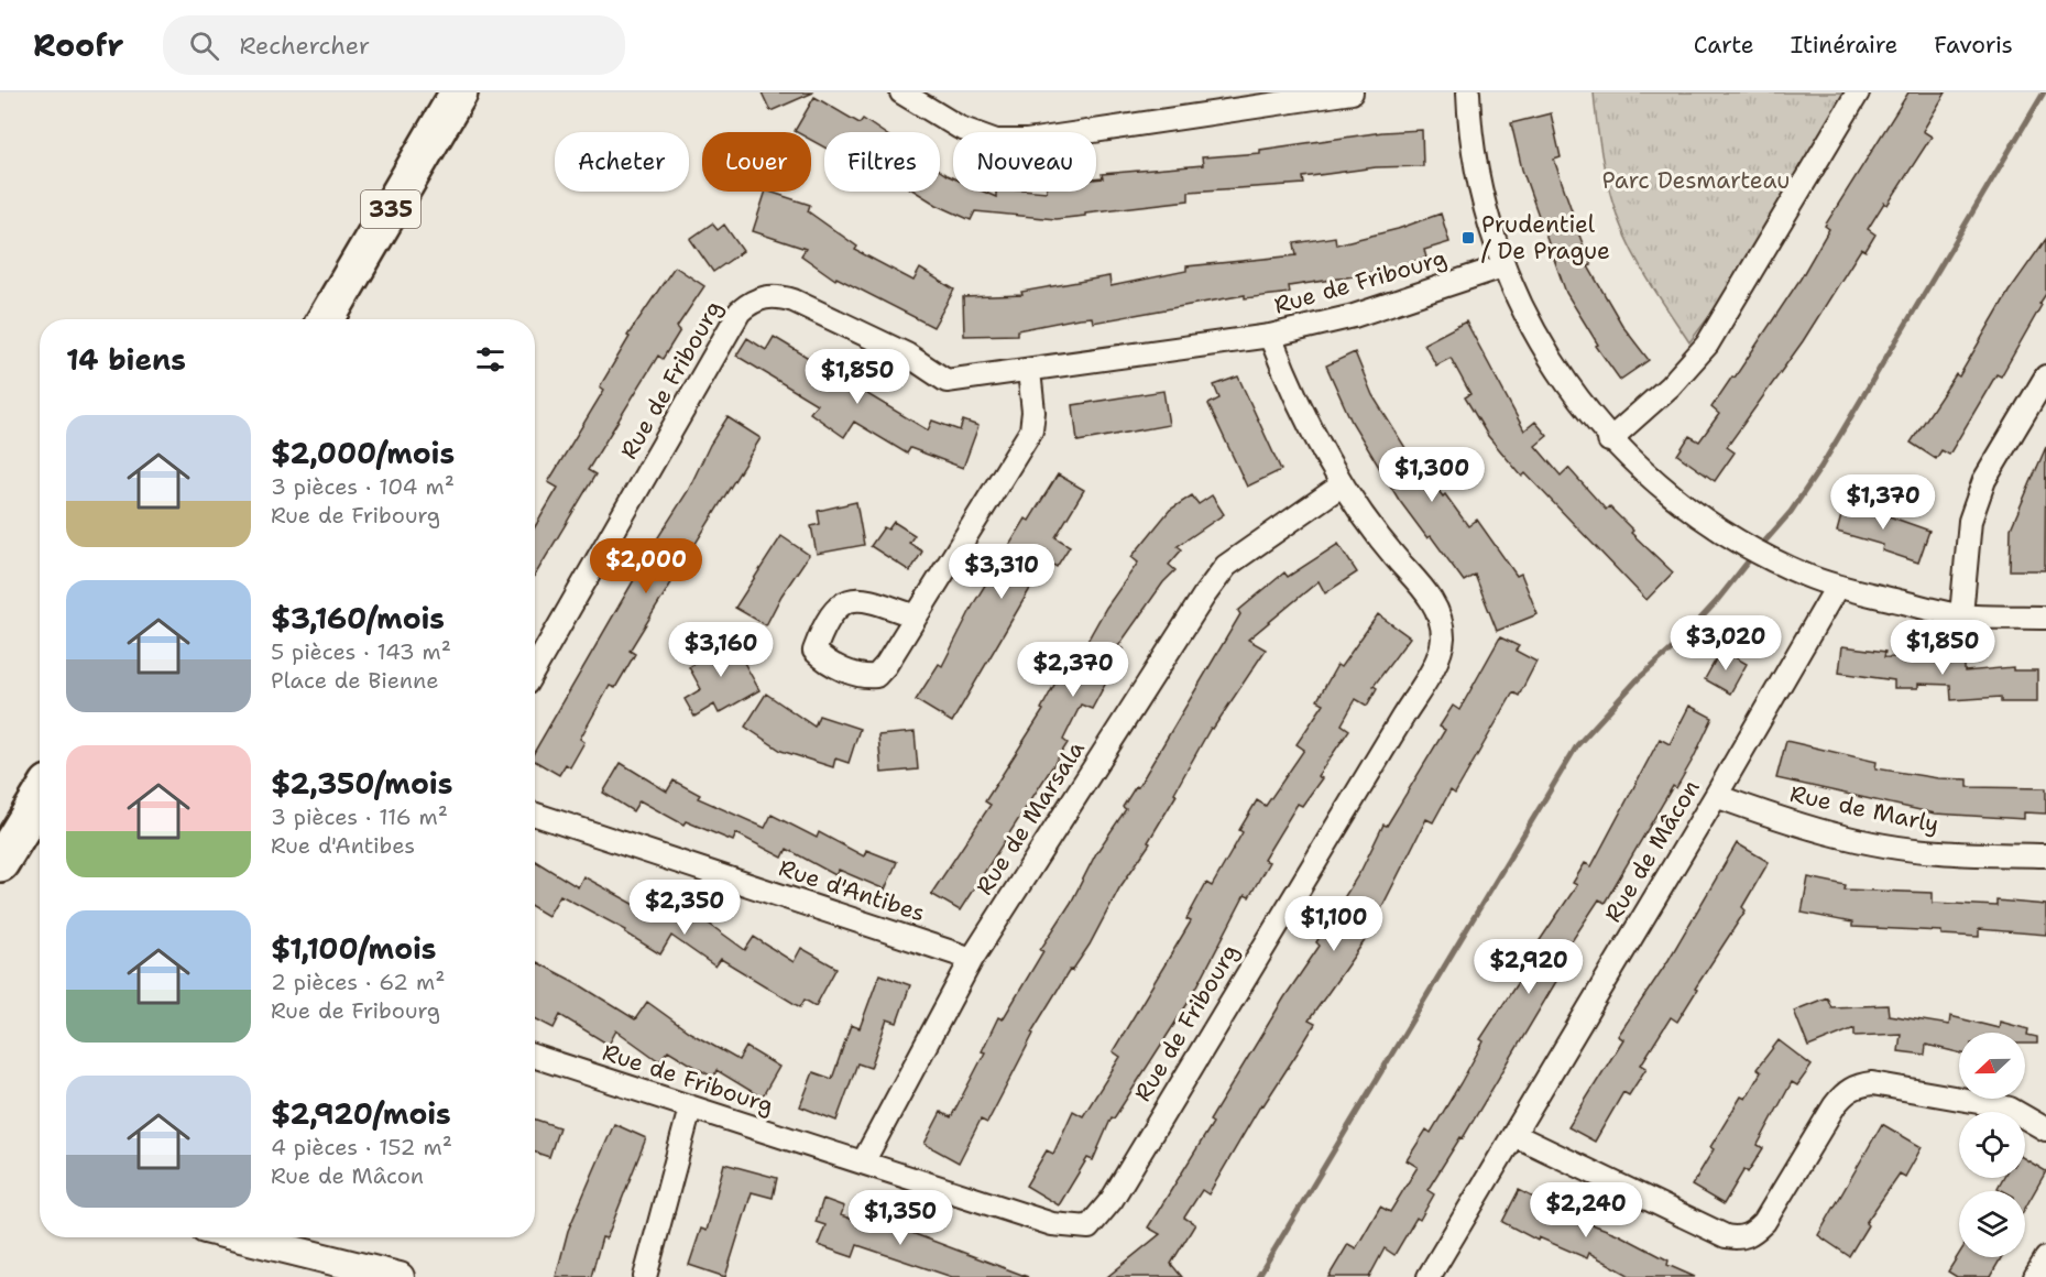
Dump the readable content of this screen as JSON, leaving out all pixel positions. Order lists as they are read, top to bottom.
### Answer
{
  "streets": {
    "highway": ["335"],
    "street": [
      "Rue de Fribourg",
      "Rue de Marly",
      "Rue de Marsala",
      "Rue de Mâcon",
      "Rue d'Antibes"
    ]
  },
  "crossings": [
    ["Rue de Fribourg", "Rue de Marsala"],
    ["Rue de Marly", "Rue de Mâcon"],
    ["Rue de Marsala", "Rue d'Antibes"]
  ],
  "parks": ["Parc Desmarteau"],
  "places": {
    "transit": ["Prudentiel / De Prague"]
  },
  "north": "left",
  "page": {
    "header": "Roofr",
    "search": "Rechercher",
    "nav": ["Carte", "Itinéraire", "Favoris"],
    "chip": [
      "Acheter",
      "Louer",
      "Filtres",
      "Nouveau"
    ],
    "heading": "14 biens",
    "price": [
      "$1,850",
      "$1,300",
      "$1,370",
      "$2,000",
      "$3,310",
      "$3,020",
      "$1,850",
      "$3,160",
      "$2,370",
      "$2,350",
      "$1,100",
      "$2,920",
      "$2,240",
      "$1,350"
    ],
    "list": [
      {
        "name": "$2,000/mois",
        "note": "3 pièces · 104 m² · Rue de Fribourg"
      },
      {
        "name": "$3,160/mois",
        "note": "5 pièces · 143 m² · Place de Bienne"
      },
      {
        "name": "$2,350/mois",
        "note": "3 pièces · 116 m² · Rue d'Antibes"
      },
      {
        "name": "$1,100/mois",
        "note": "2 pièces · 62 m² · Rue de Fribourg"
      },
      {
        "name": "$2,920/mois",
        "note": "4 pièces · 152 m² · Rue de Mâcon"
      }
    ]
  }
}
